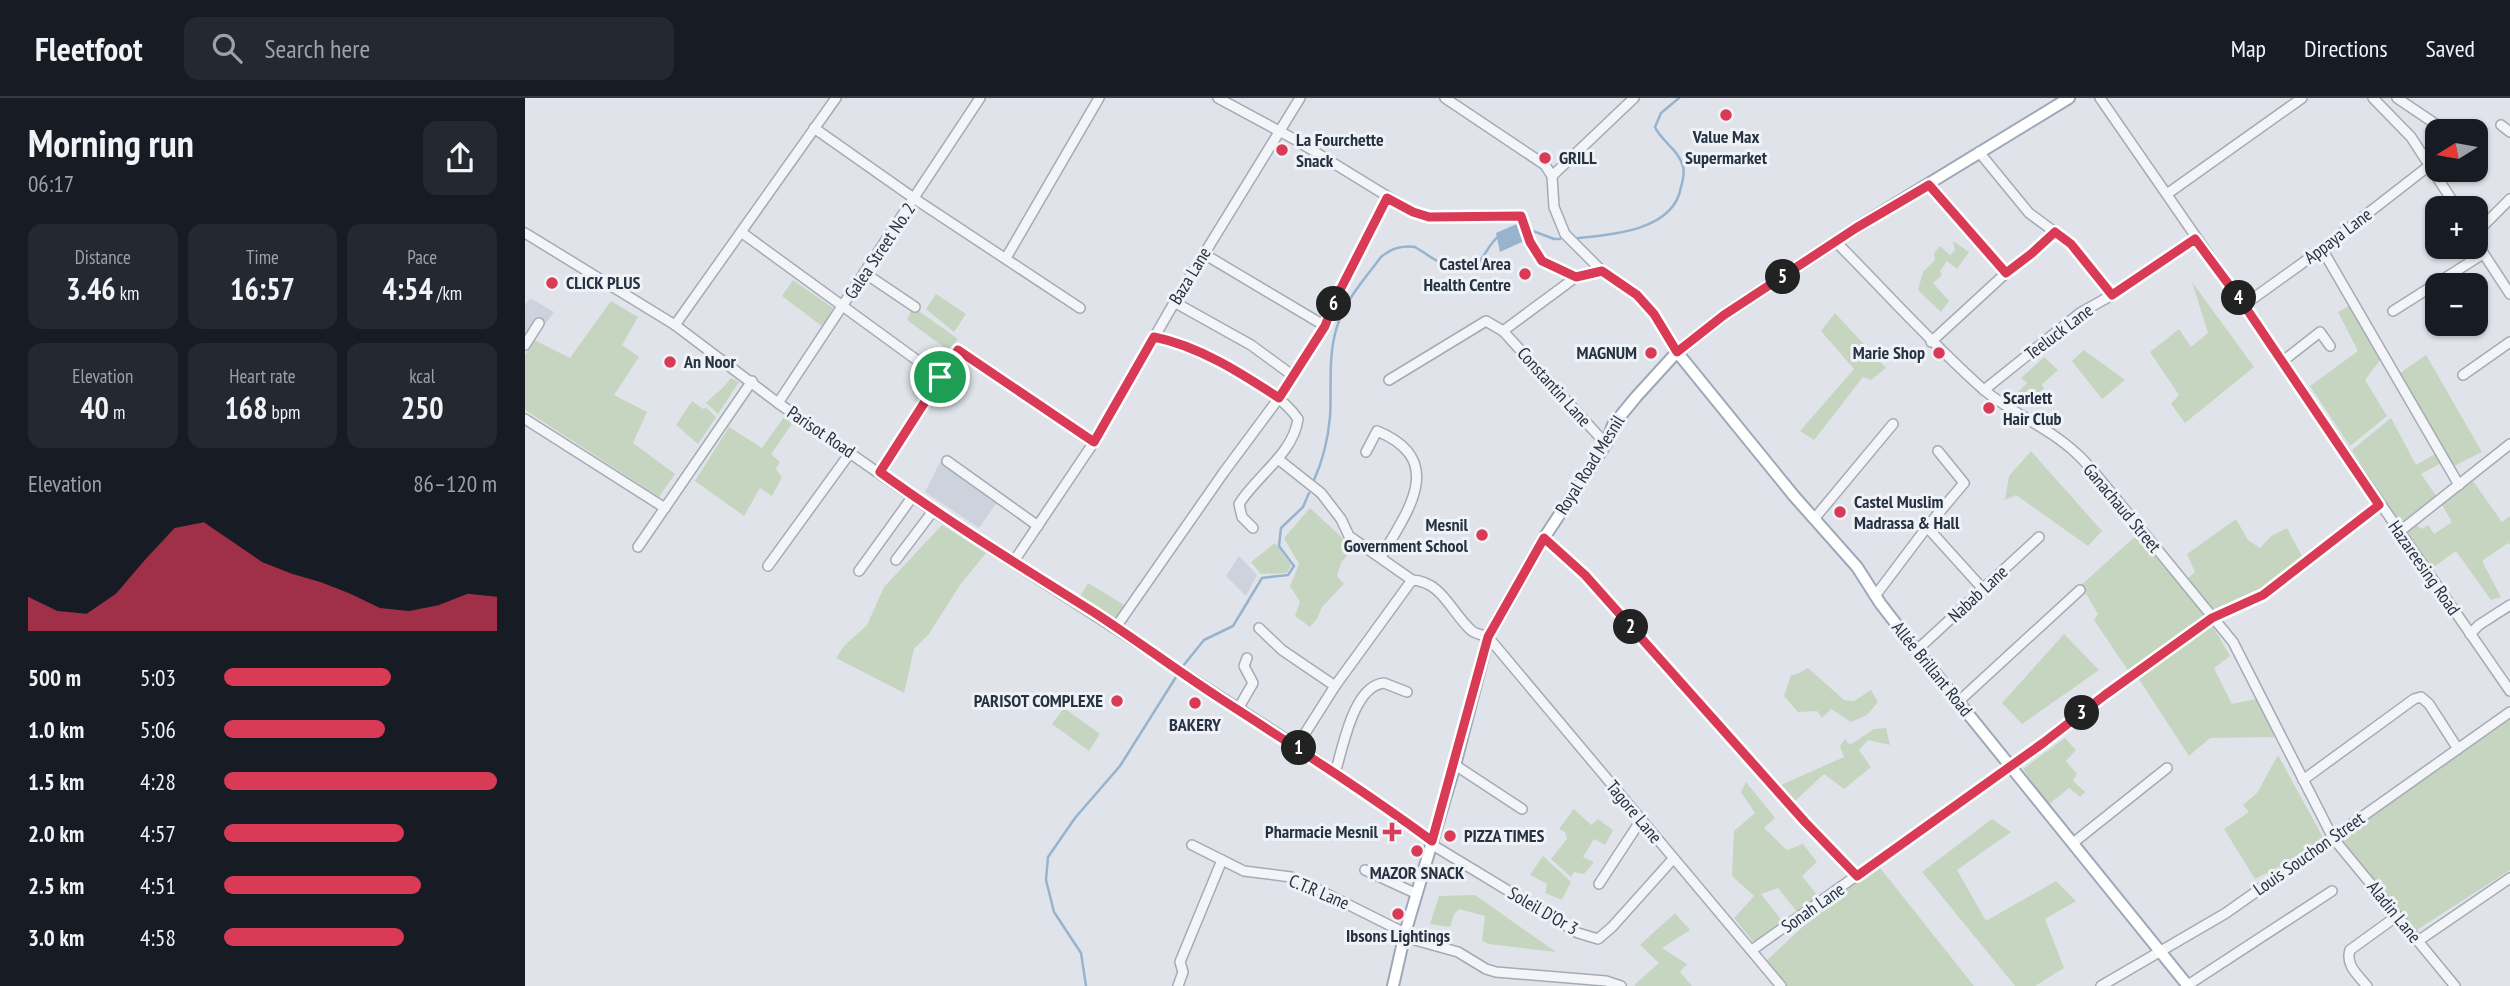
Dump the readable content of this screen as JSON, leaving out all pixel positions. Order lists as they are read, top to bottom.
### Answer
{
  "streets": {
    "main road": ["Royal Road Mesnil", "Allée Brillant Road"],
    "street": [
      "Appaya Lane",
      "Galea Street No. 2",
      "Baza Lane",
      "Teeluck Lane",
      "Constantin Lane",
      "Parisot Road",
      "Ganachaud Street",
      "Hazareesing Road",
      "Nabab Lane",
      "Tagore Lane",
      "Louis Souchon Street",
      "C.T.R Lane",
      "Sonah Lane",
      "Soleil D'Or 3",
      "Aladin Lane"
    ]
  },
  "crossings": [
    ["Appaya Lane", "Hazareesing Road"],
    ["Galea Street No. 2", "Parisot Road"],
    ["Baza Lane", "Parisot Road"],
    ["Teeluck Lane", "Royal Road Mesnil"],
    ["Teeluck Lane", "Ganachaud Street"],
    ["Constantin Lane", "Royal Road Mesnil"],
    ["Parisot Road", "Royal Road Mesnil"],
    ["Parisot Road", "Soleil D'Or 3"],
    ["Royal Road Mesnil", "Ganachaud Street"],
    ["Royal Road Mesnil", "Allée Brillant Road"],
    ["Royal Road Mesnil", "Tagore Lane"],
    ["Royal Road Mesnil", "C.T.R Lane"],
    ["Royal Road Mesnil", "Soleil D'Or 3"],
    ["Ganachaud Street", "Louis Souchon Street"],
    ["Ganachaud Street", "Sonah Lane"],
    ["Ganachaud Street", "Aladin Lane"],
    ["Hazareesing Road", "Sonah Lane"],
    ["Nabab Lane", "Allée Brillant Road"],
    ["Allée Brillant Road", "Louis Souchon Street"],
    ["Allée Brillant Road", "Sonah Lane"],
    ["Tagore Lane", "Sonah Lane"],
    ["Tagore Lane", "Soleil D'Or 3"],
    ["Louis Souchon Street", "Aladin Lane"]
  ],
  "places": {
    "other": [
      "Value Max Supermarket",
      "La Fourchette Snack",
      "GRILL",
      "Castel Area Health Centre",
      "CLICK PLUS",
      "MAGNUM",
      "Marie Shop",
      "An Noor",
      "Scarlett Hair Club",
      "Castel Muslim Madrassa & Hall",
      "Mesnil Government School",
      "PARISOT COMPLEXE",
      "BAKERY",
      "PIZZA TIMES",
      "MAZOR SNACK",
      "Ibsons Lightings"
    ],
    "health": ["Pharmacie Mesnil"]
  },
  "north": "left",
  "page": {
    "header": "Fleetfoot",
    "search": "Search here",
    "nav": ["Map", "Directions", "Saved"],
    "heading": ["Morning run", "06:17"],
    "map_buttons": ["+", "−"],
    "stats": [
      ["Distance", "3.46 km"],
      ["Time", "16:57"],
      ["Pace", "4:54 /km"],
      ["Elevation", "40 m"],
      ["Heart rate", "168 bpm"],
      ["kcal", "250"]
    ],
    "pins": [
      "5",
      "4",
      "6",
      "2",
      "3",
      "1"
    ],
    "chart": ["Elevation", "86–120 m"],
    "list": [
      {
        "name": "500 m",
        "note": "5:03"
      },
      {
        "name": "1.0 km",
        "note": "5:06"
      },
      {
        "name": "1.5 km",
        "note": "4:28"
      },
      {
        "name": "2.0 km",
        "note": "4:57"
      },
      {
        "name": "2.5 km",
        "note": "4:51"
      },
      {
        "name": "3.0 km",
        "note": "4:58"
      }
    ]
  }
}
